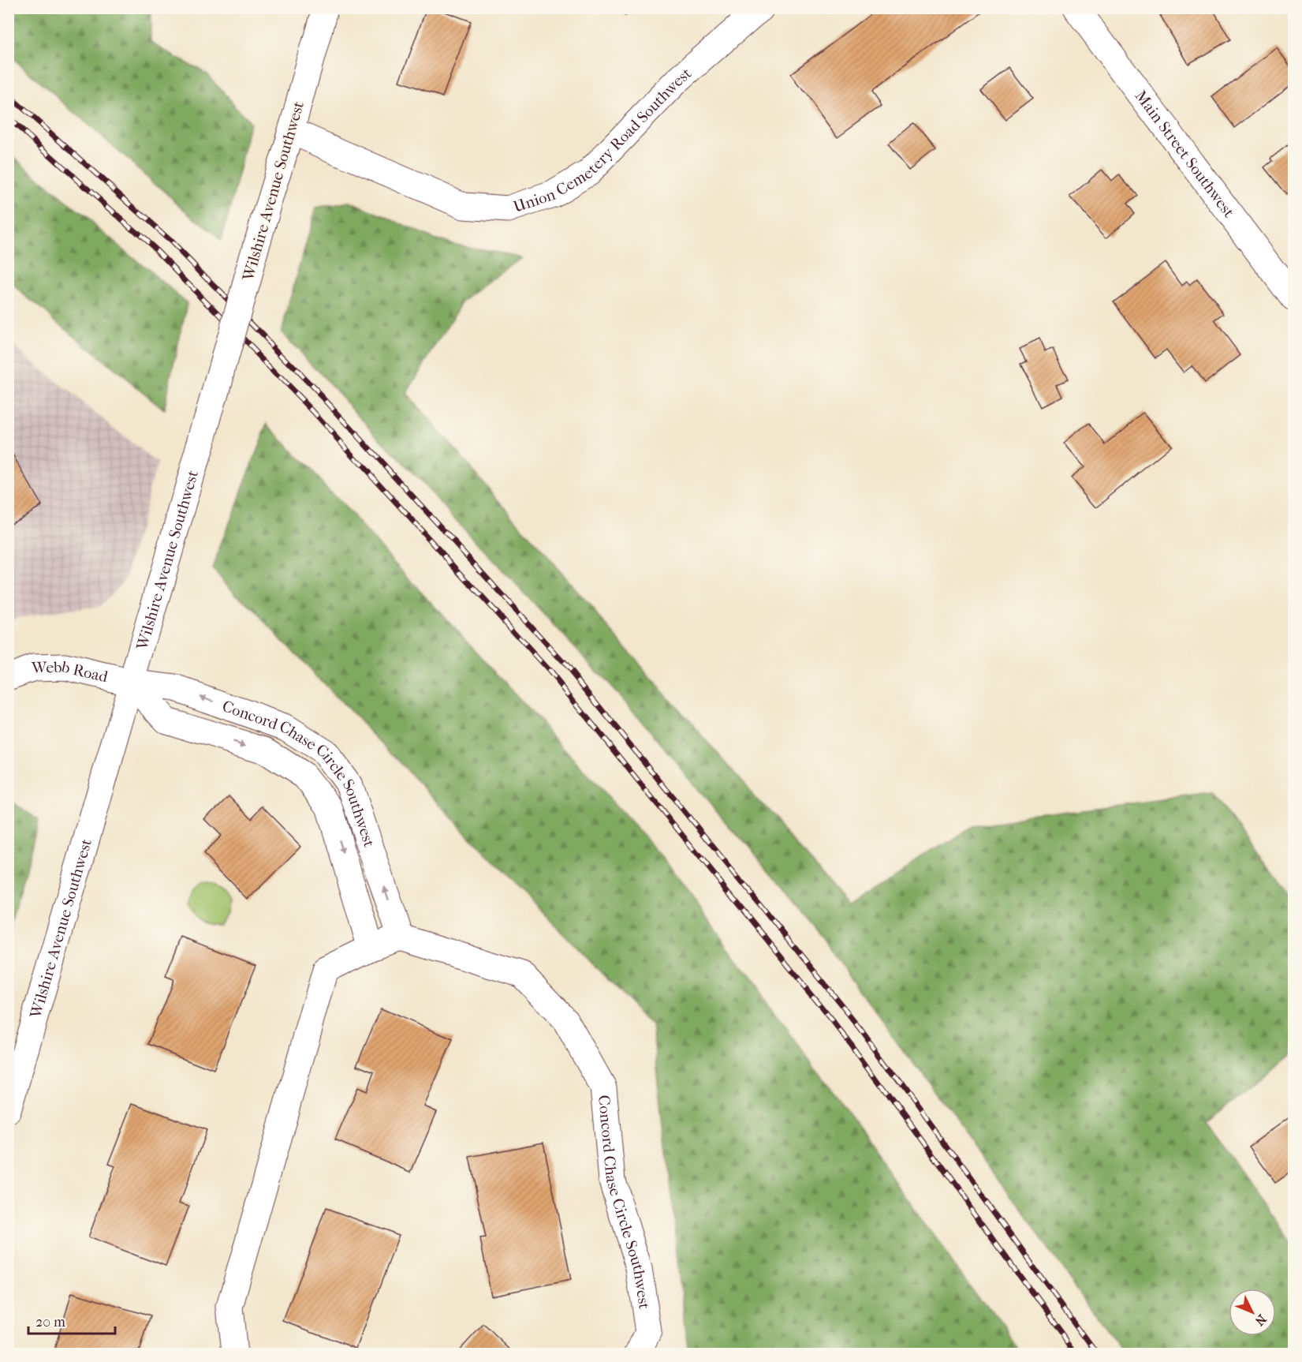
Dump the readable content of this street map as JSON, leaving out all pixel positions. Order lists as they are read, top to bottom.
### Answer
{
  "streets": {
    "street": [
      "Union Cemetery Road Southwest",
      "Main Street Southwest",
      "Wilshire Avenue Southwest",
      "Webb Road",
      "Concord Chase Circle Southwest"
    ]
  },
  "crossings": [
    ["Union Cemetery Road Southwest", "Wilshire Avenue Southwest"],
    ["Wilshire Avenue Southwest", "Webb Road"],
    ["Wilshire Avenue Southwest", "Concord Chase Circle Southwest"],
    ["Webb Road", "Concord Chase Circle Southwest"]
  ],
  "scale_bar": "20 m",
  "north": "bottom right"
}
